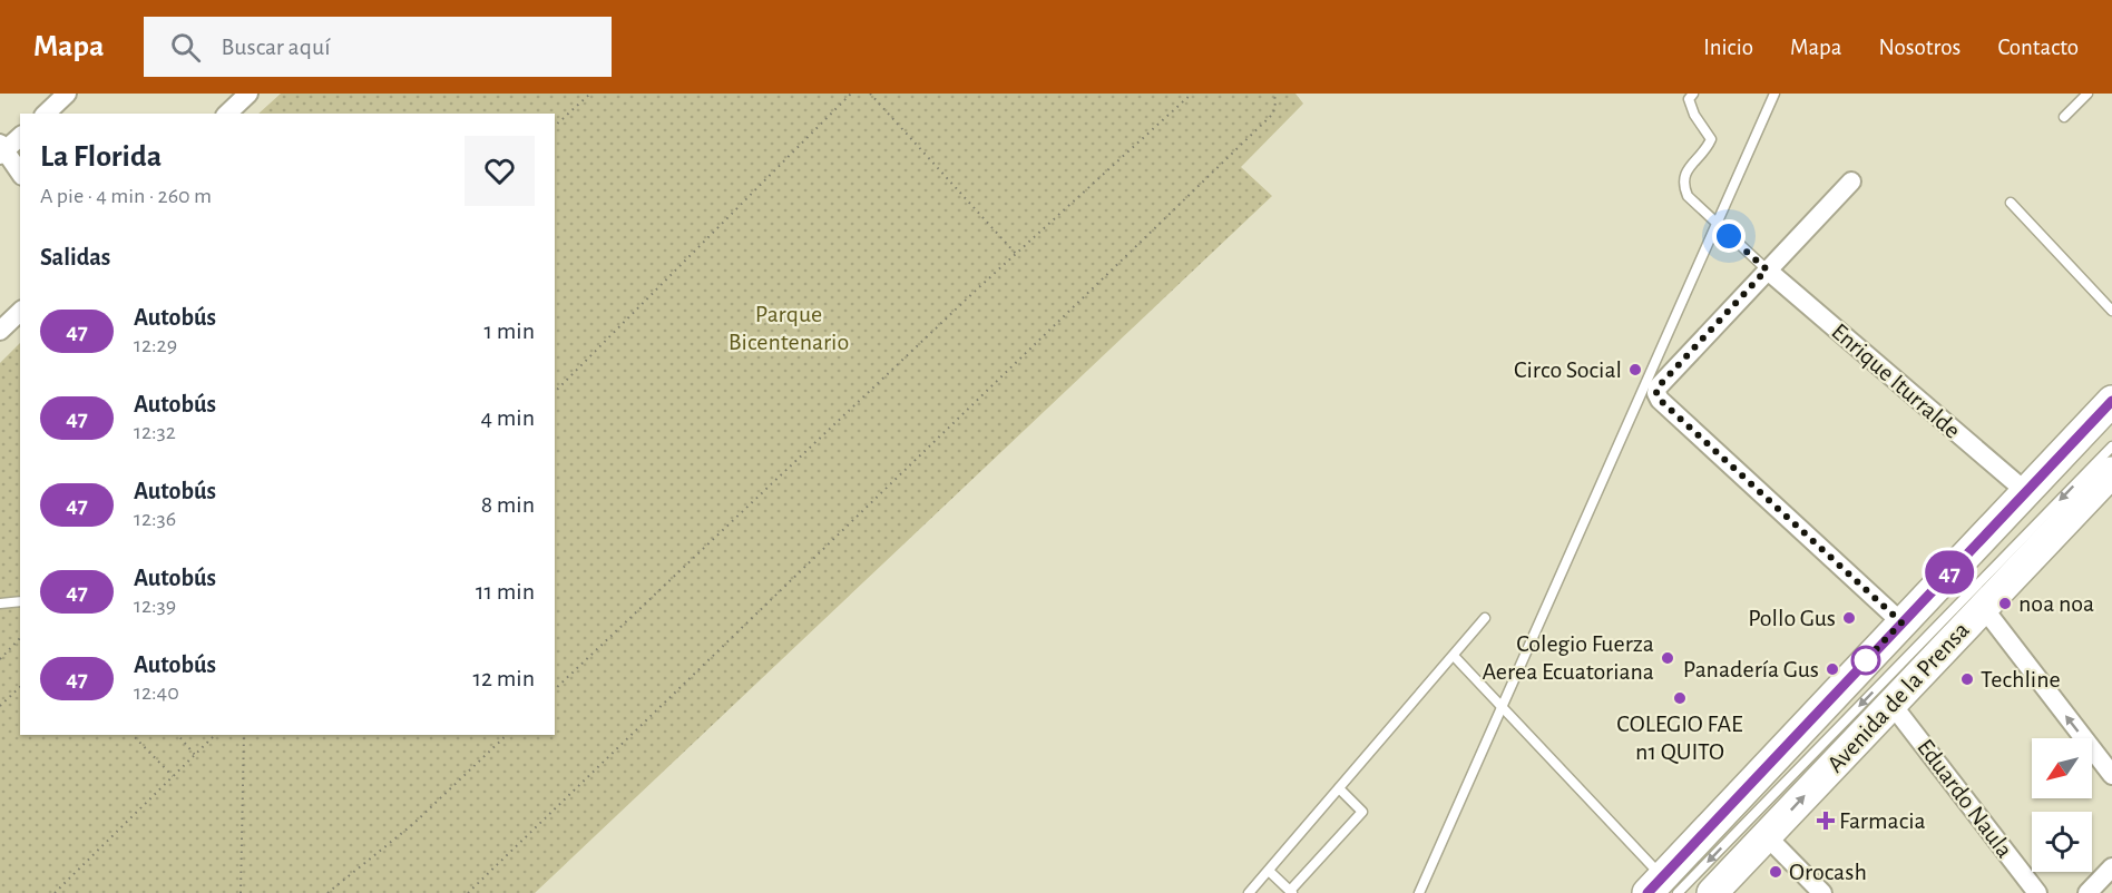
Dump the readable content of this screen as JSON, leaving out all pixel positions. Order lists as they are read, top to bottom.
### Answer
{
  "streets": {
    "main road": ["Avenida de la Prensa"],
    "street": ["Enrique Iturralde", "Eduardo Naula"]
  },
  "crossings": [
    ["Enrique Iturralde", "Avenida de la Prensa"],
    ["Avenida de la Prensa", "Eduardo Naula"]
  ],
  "parks": ["Parque Bicentenario"],
  "places": {
    "other": [
      "Circo Social",
      "noa noa",
      "Pollo Gus",
      "Colegio Fuerza Aerea Ecuatoriana",
      "Panadería Gus",
      "Techline",
      "COLEGIO FAE n1 QUITO",
      "Orocash"
    ],
    "health": ["Farmacia"]
  },
  "lines": ["bus line 47"],
  "north": "bottom left",
  "page": {
    "header": "Mapa",
    "search": "Buscar aquí",
    "nav": [
      "Inicio",
      "Mapa",
      "Nosotros",
      "Contacto"
    ],
    "on_map": "47",
    "heading": [
      ["La Florida", "A pie · 4 min · 260 m"],
      "Salidas"
    ],
    "list": [
      {
        "mark": "47",
        "name": "Autobús",
        "note": "12:29",
        "value": "1 min"
      },
      {
        "mark": "47",
        "name": "Autobús",
        "note": "12:32",
        "value": "4 min"
      },
      {
        "mark": "47",
        "name": "Autobús",
        "note": "12:36",
        "value": "8 min"
      },
      {
        "mark": "47",
        "name": "Autobús",
        "note": "12:39",
        "value": "11 min"
      },
      {
        "mark": "47",
        "name": "Autobús",
        "note": "12:40",
        "value": "12 min"
      }
    ]
  }
}
